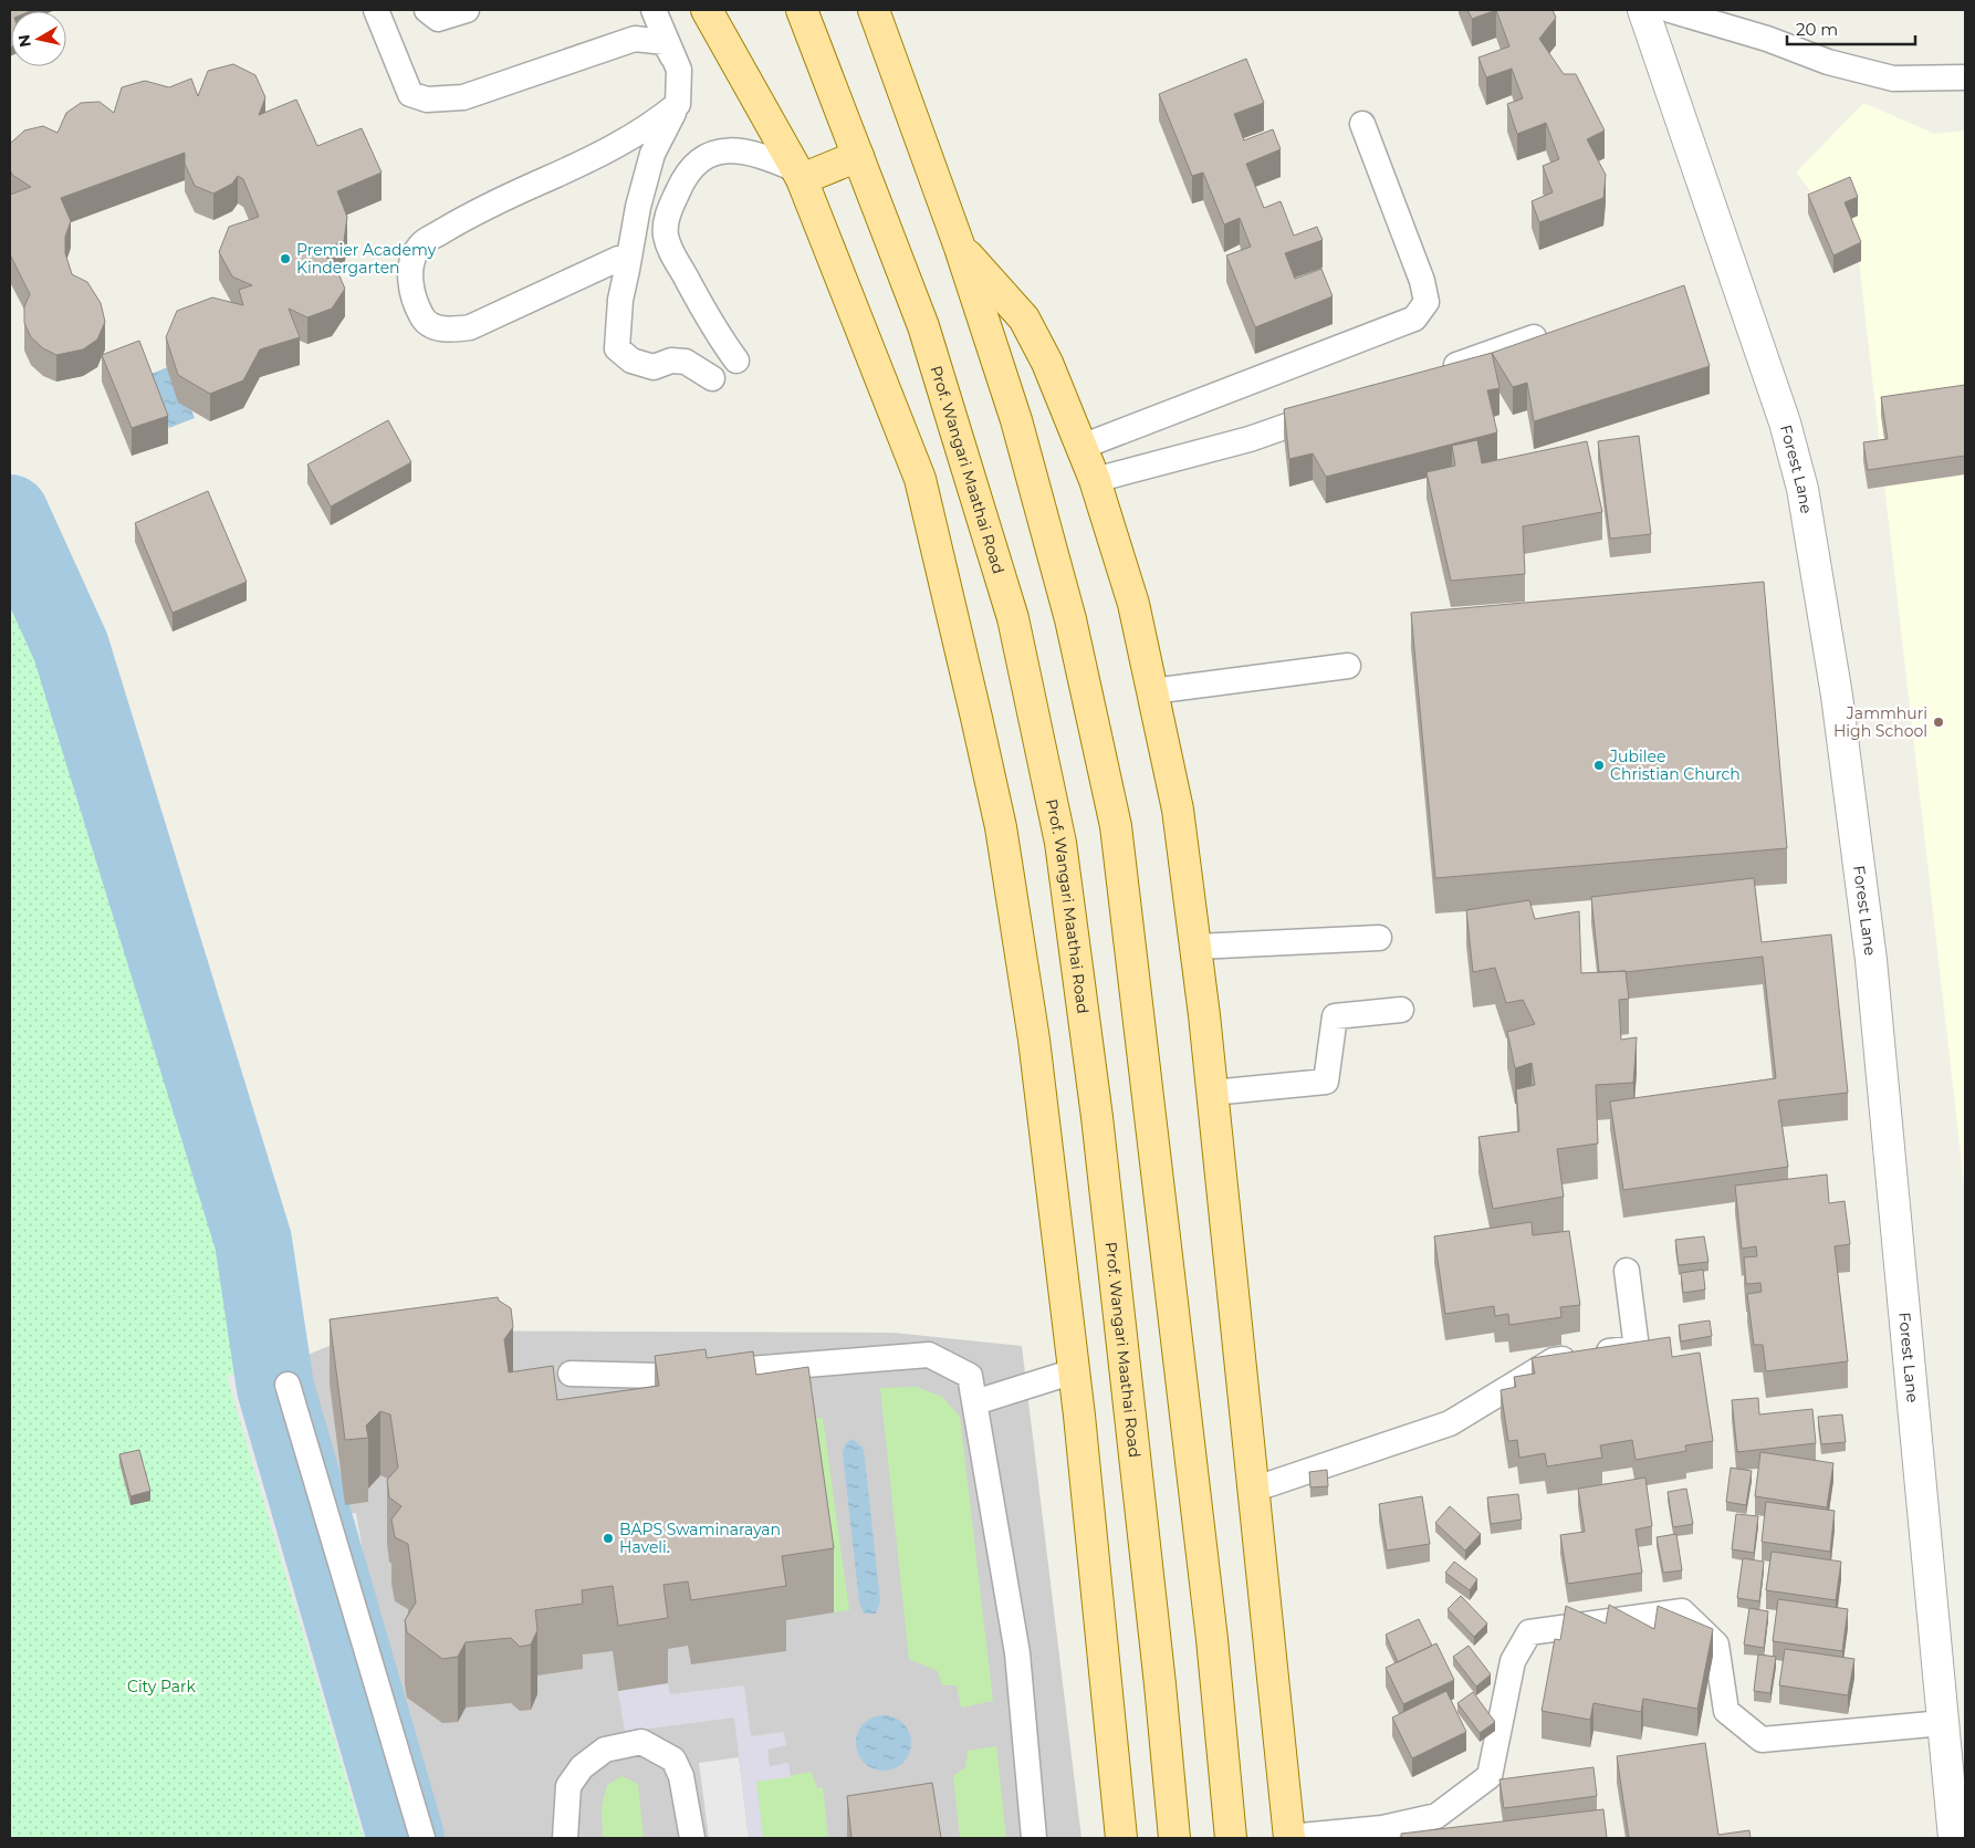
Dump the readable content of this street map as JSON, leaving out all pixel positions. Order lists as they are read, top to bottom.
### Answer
{
  "streets": {
    "main road": ["Prof. Wangari Maathai Road"],
    "street": ["Forest Lane"]
  },
  "parks": ["City Park"],
  "places": [
    "Premier Academy Kindergarten",
    "Jammhuri High School",
    "Jubilee Christian Church",
    "BAPS Swaminarayan Haveli."
  ],
  "scale_bar": "20 m",
  "north": "left"
}
